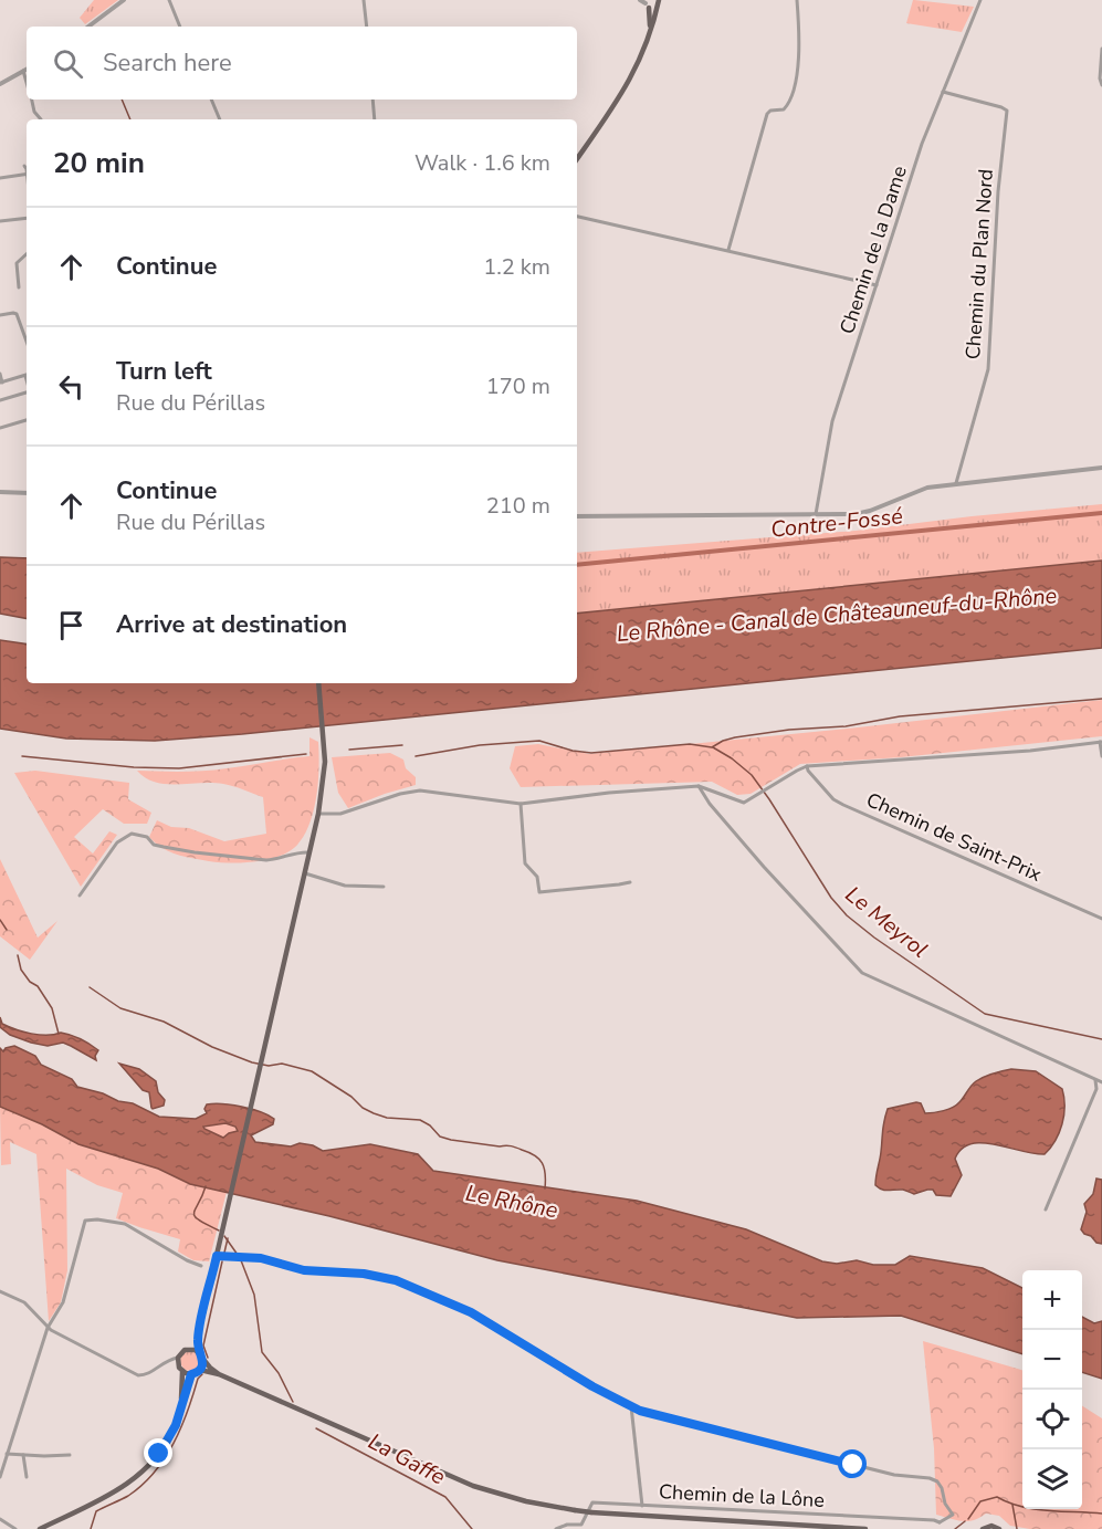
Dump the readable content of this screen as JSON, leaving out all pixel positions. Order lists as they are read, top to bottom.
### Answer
{
  "streets": {
    "street": [
      "Chemin de la Dame",
      "Chemin du Plan Nord",
      "Chemin de Saint-Prix",
      "Chemin de la Lône"
    ]
  },
  "crossings": [
    ["Chemin de la Dame", "Chemin du Plan Nord"]
  ],
  "water": [
    "Contre-Fossé",
    "Le Rhône - Canal de Châteauneuf-du-Rhône",
    "Le Meyrol",
    "Le Rhône",
    "La Gaffe"
  ],
  "page": {
    "search": "Search here",
    "heading": ["20 min", "Walk · 1.6 km"],
    "list": [
      ["Continue", "1.2 km"],
      ["Turn left", "Rue du Périllas", "170 m"],
      ["Continue", "Rue du Périllas", "210 m"],
      "Arrive at destination"
    ],
    "map_buttons": ["+", "−"]
  }
}
